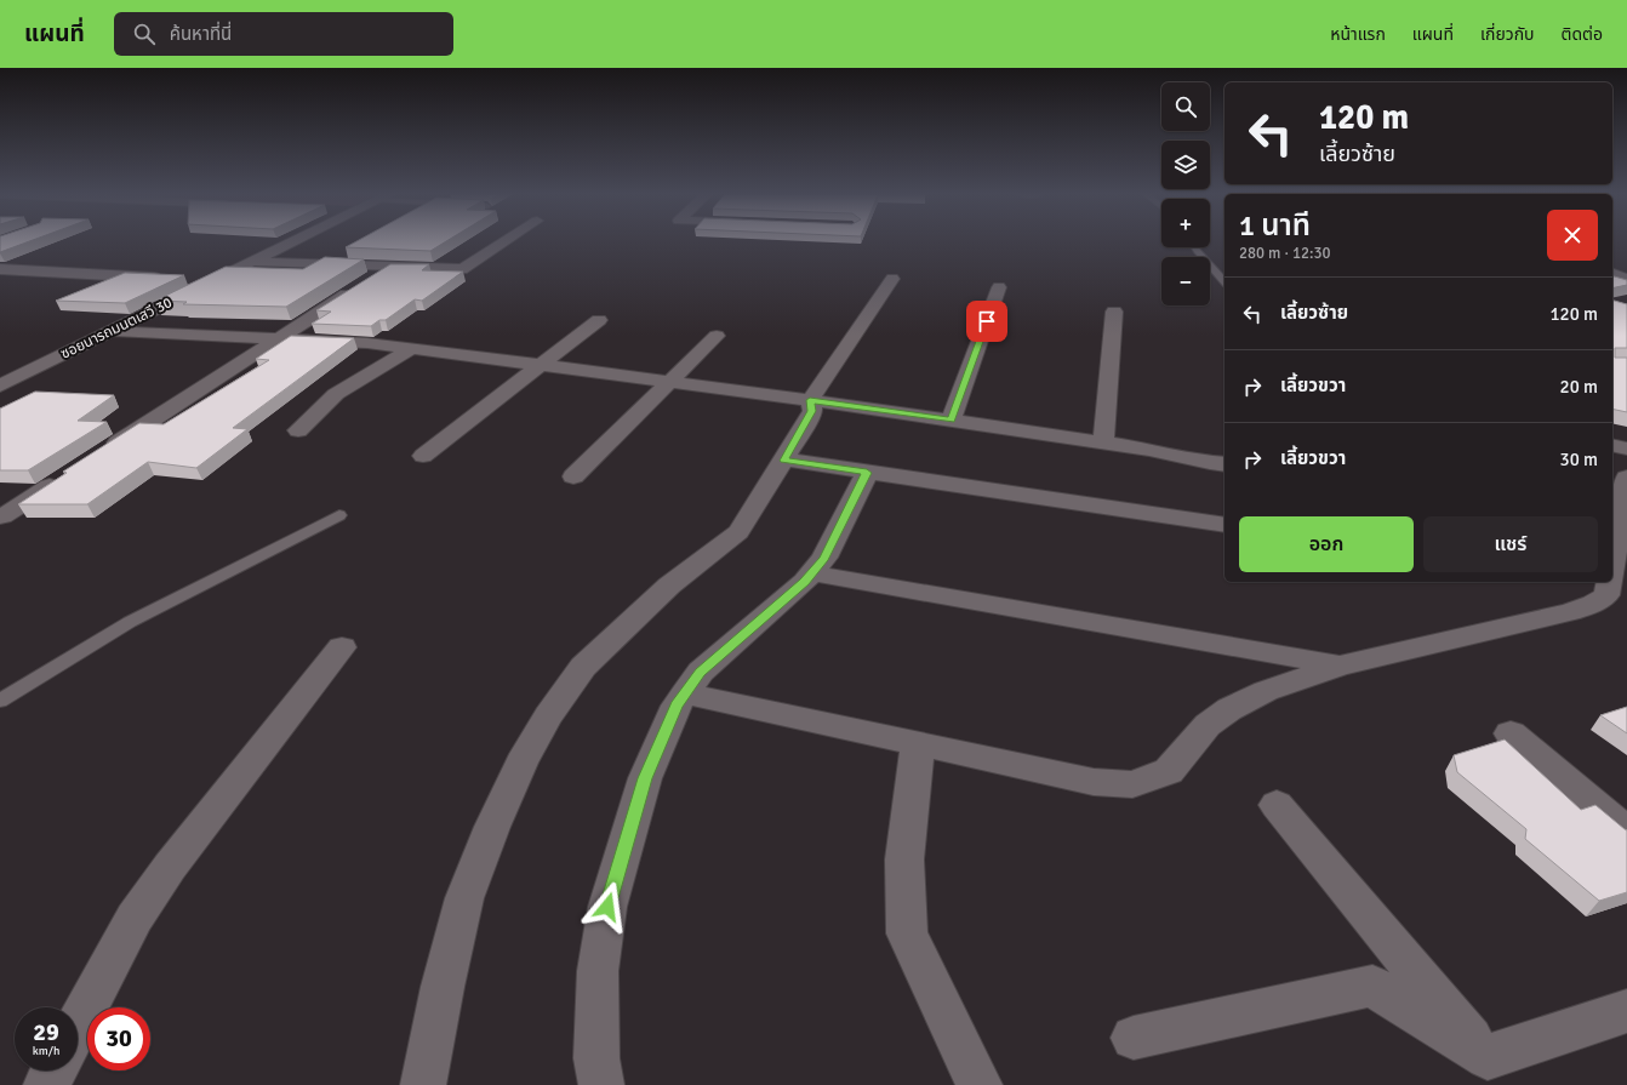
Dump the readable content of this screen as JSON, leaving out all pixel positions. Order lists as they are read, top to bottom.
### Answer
{
  "streets": {
    "street": ["ซอยนารถมนตเสวี 30"]
  },
  "page": {
    "header": "แผนที่",
    "search": "ค้นหาที่นี่",
    "nav": [
      "หน้าแรก",
      "แผนที่",
      "เกี่ยวกับ",
      "ติดต่อ"
    ],
    "map_buttons": ["+", "−"],
    "turn": ["120 m", "เลี้ยวซ้าย"],
    "heading": ["1 นาที", "280 m · 12:30"],
    "list": [
      {
        "name": "เลี้ยวซ้าย",
        "value": "120 m"
      },
      {
        "name": "เลี้ยวขวา",
        "value": "20 m"
      },
      {
        "name": "เลี้ยวขวา",
        "value": "30 m"
      }
    ],
    "buttons": ["ออก", "แชร์"],
    "speed": "29 km/h",
    "limit": "30"
  }
}
